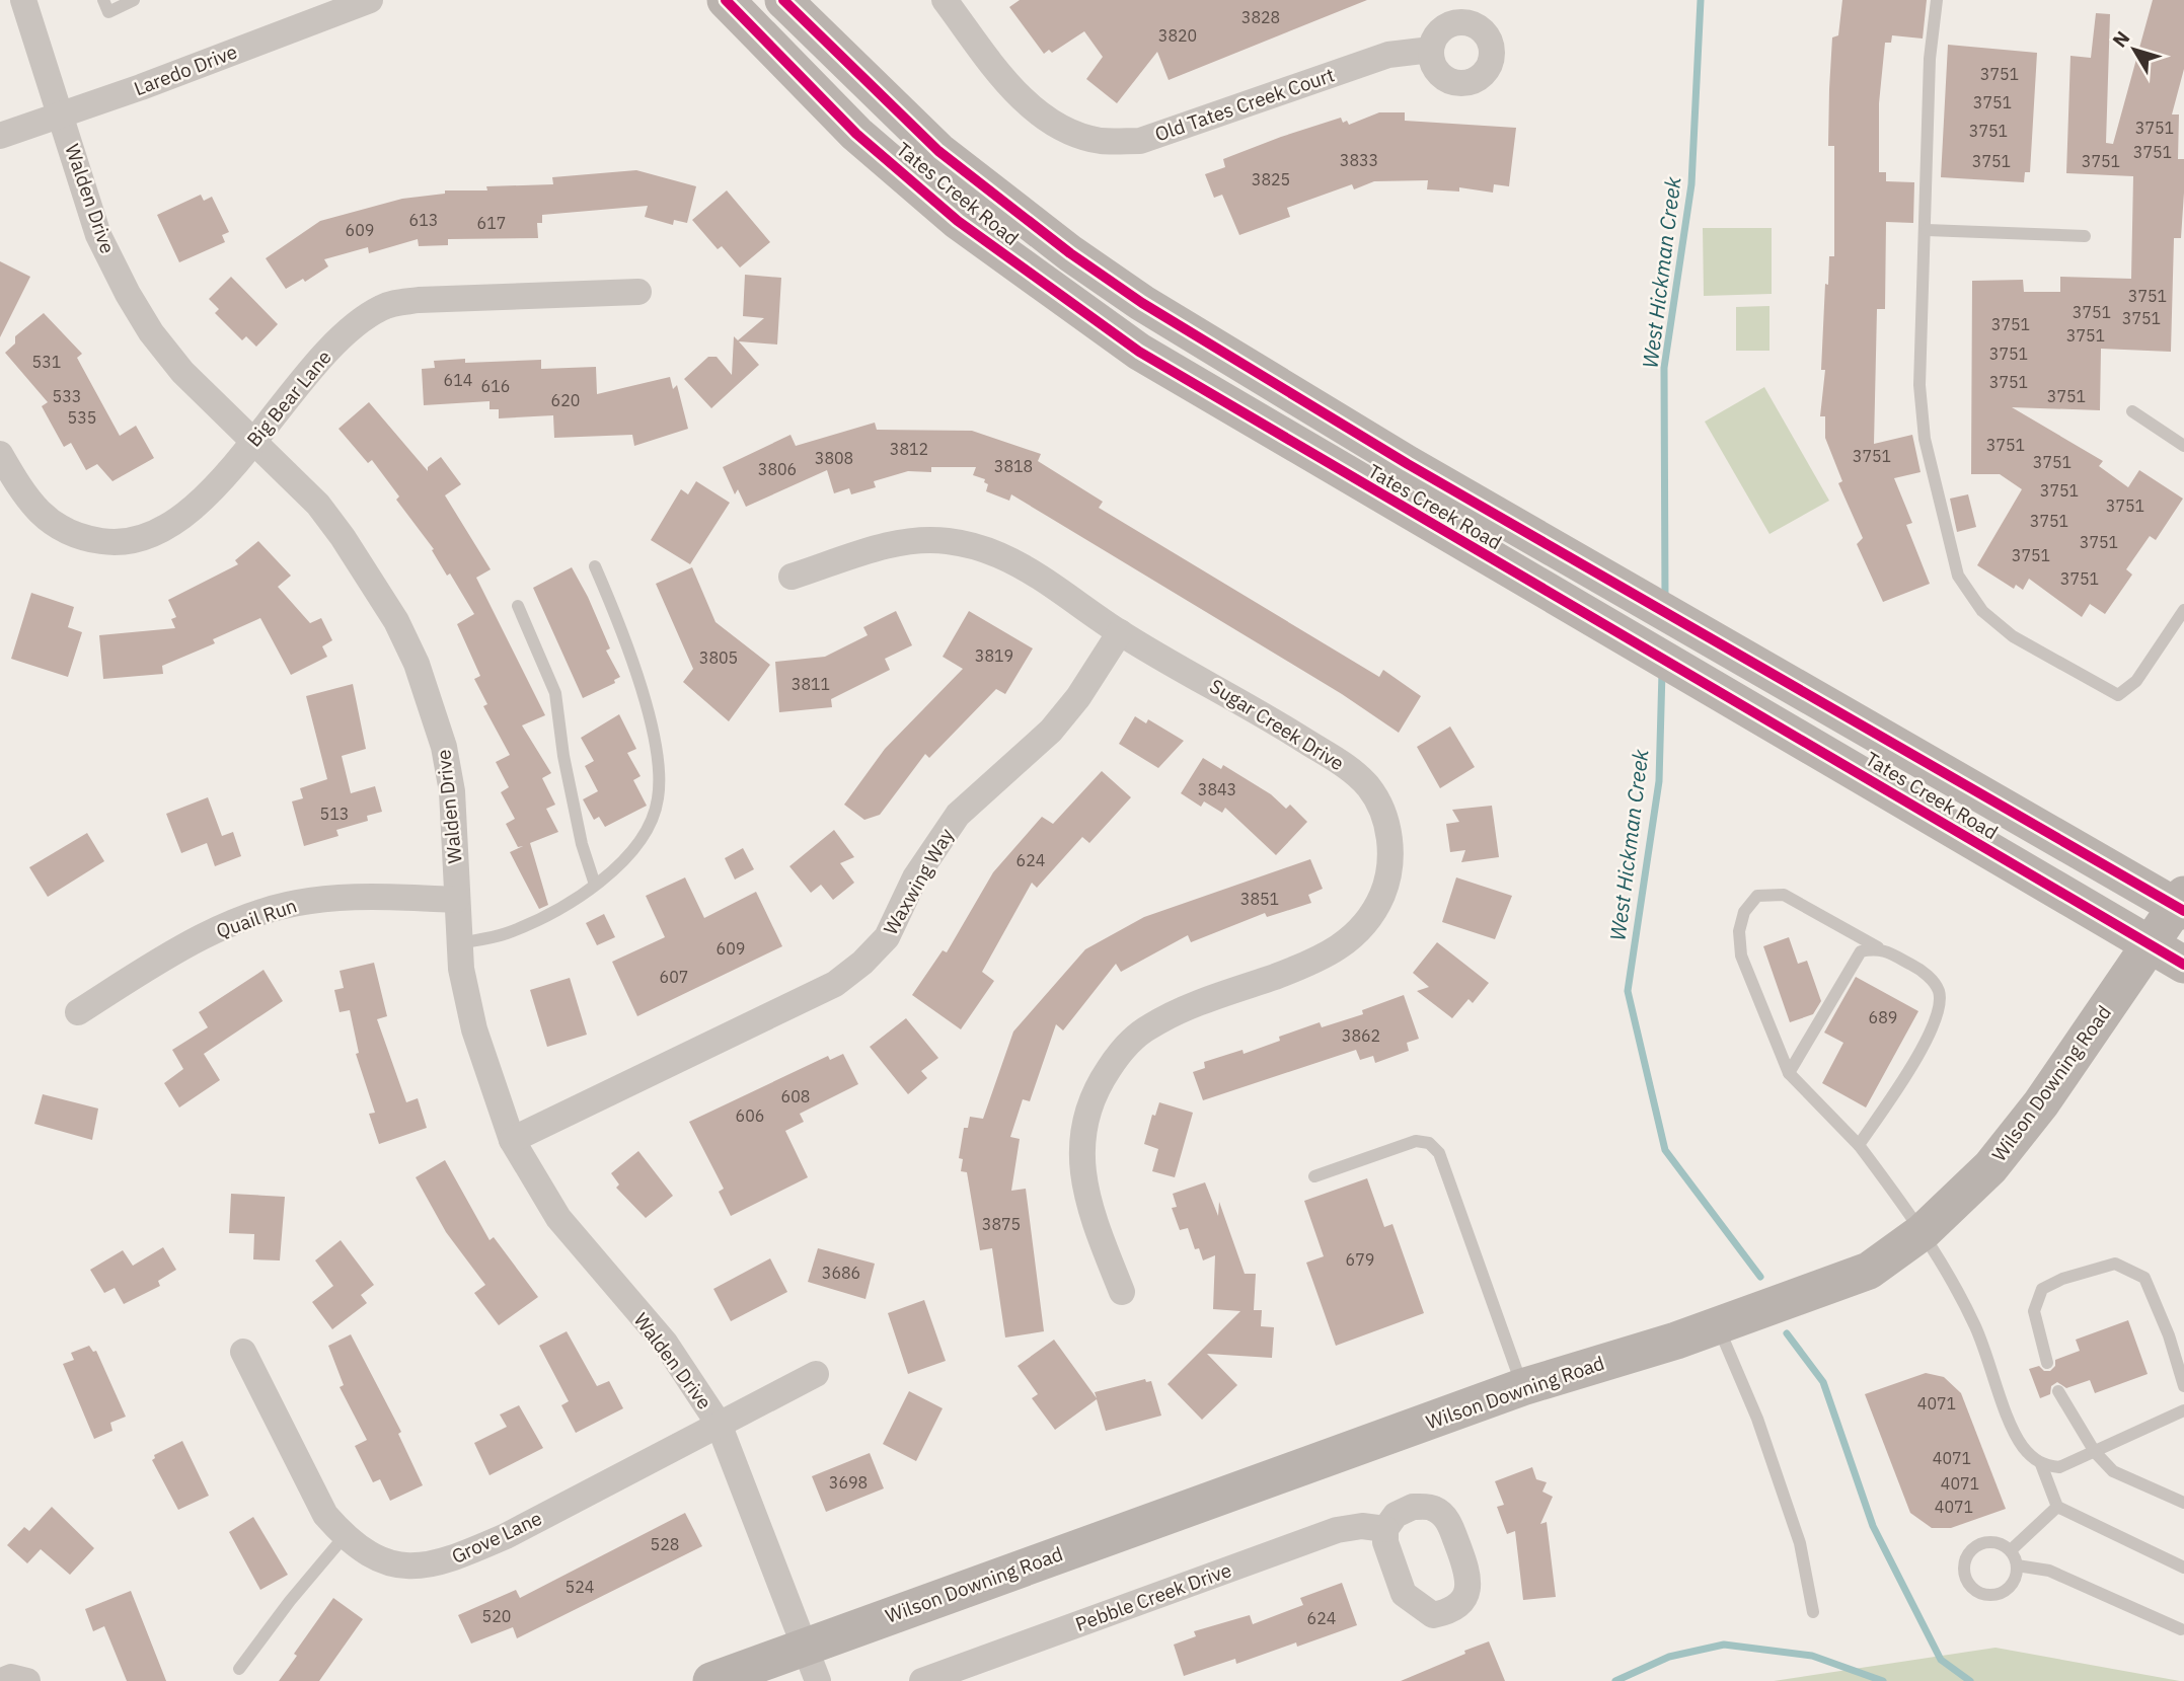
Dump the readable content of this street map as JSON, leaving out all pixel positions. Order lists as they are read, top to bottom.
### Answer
{
  "streets": {
    "main road": ["Tates Creek Road", "Wilson Downing Road"],
    "street": [
      "Laredo Drive",
      "Old Tates Creek Court",
      "Walden Drive",
      "Big Bear Lane",
      "Sugar Creek Drive",
      "Waxwing Way",
      "Quail Run",
      "Grove Lane",
      "Pebble Creek Drive"
    ]
  },
  "crossings": [
    ["Laredo Drive", "Walden Drive"],
    ["Tates Creek Road", "Wilson Downing Road"],
    ["Walden Drive", "Big Bear Lane"],
    ["Walden Drive", "Waxwing Way"],
    ["Walden Drive", "Quail Run"],
    ["Walden Drive", "Wilson Downing Road"],
    ["Walden Drive", "Grove Lane"],
    ["Sugar Creek Drive", "Waxwing Way"]
  ],
  "water": ["West Hickman Creek"],
  "house_numbers": [
    "3828",
    "3820",
    "3751",
    "3751",
    "3751",
    "3751",
    "3751",
    "3833",
    "3751",
    "3751",
    "3825",
    "613",
    "617",
    "609",
    "3751",
    "3751",
    "3751",
    "3751",
    "3751",
    "3751",
    "531",
    "614",
    "3751",
    "616",
    "533",
    "3751",
    "620",
    "535",
    "3751",
    "3812",
    "3751",
    "3808",
    "3751",
    "3818",
    "3806",
    "3751",
    "3751",
    "3751",
    "3751",
    "3751",
    "3751",
    "3819",
    "3805",
    "3811",
    "3843",
    "513",
    "624",
    "3851",
    "609",
    "607",
    "689",
    "3862",
    "608",
    "606",
    "3875",
    "679",
    "3686",
    "4071",
    "4071",
    "3698",
    "4071",
    "4071",
    "528",
    "524",
    "520",
    "624"
  ],
  "north": "top left"
}
